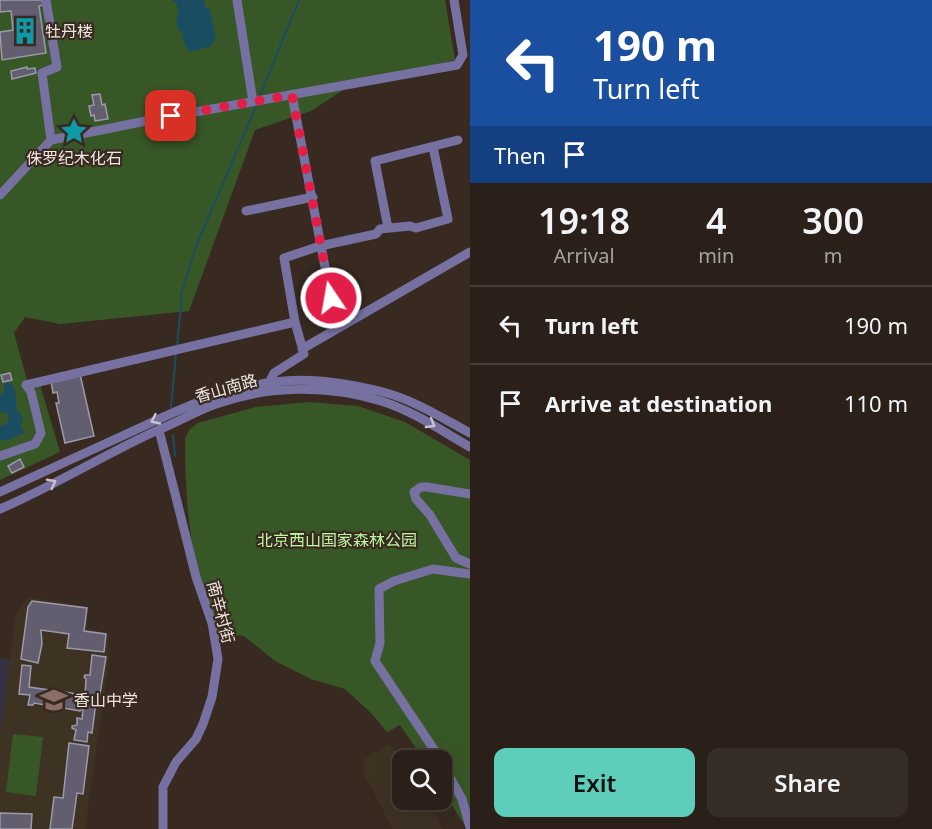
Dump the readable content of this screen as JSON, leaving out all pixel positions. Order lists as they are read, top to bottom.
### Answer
{
  "streets": {
    "street": ["香山南路", "南辛村街"]
  },
  "crossings": [
    ["香山南路", "南辛村街"]
  ],
  "parks": ["北京西山国家森林公园"],
  "places": {
    "building": ["牡丹楼"],
    "place": ["侏罗纪木化石"],
    "school or university": ["香山中学"]
  },
  "page": {
    "turn": ["190 m", "Turn left"],
    "then": "Then",
    "eta": [
      "19:18",
      "Arrival",
      "4",
      "min",
      "300",
      "m"
    ],
    "list": [
      {
        "name": "Turn left",
        "value": "190 m"
      },
      {
        "name": "Arrive at destination",
        "value": "110 m"
      }
    ],
    "buttons": ["Exit", "Share"]
  }
}
